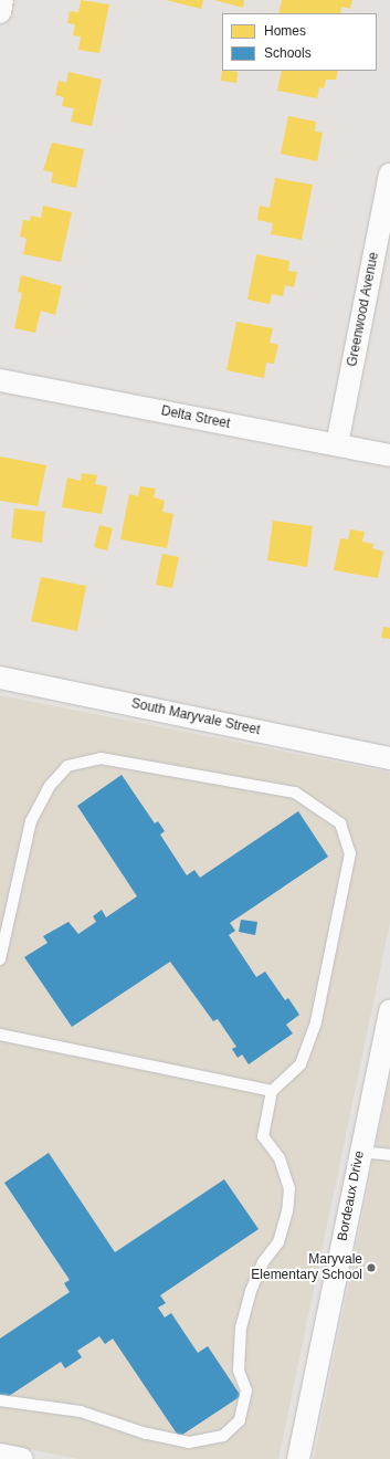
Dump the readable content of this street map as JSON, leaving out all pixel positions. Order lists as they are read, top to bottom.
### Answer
{
  "streets": {
    "street": [
      "Greenwood Avenue",
      "Delta Street",
      "South Maryvale Street",
      "Bordeaux Drive"
    ]
  },
  "crossings": [
    ["Greenwood Avenue", "Delta Street"]
  ],
  "places": ["Maryvale Elementary School"],
  "legend": ["Homes", "Schools"]
}
